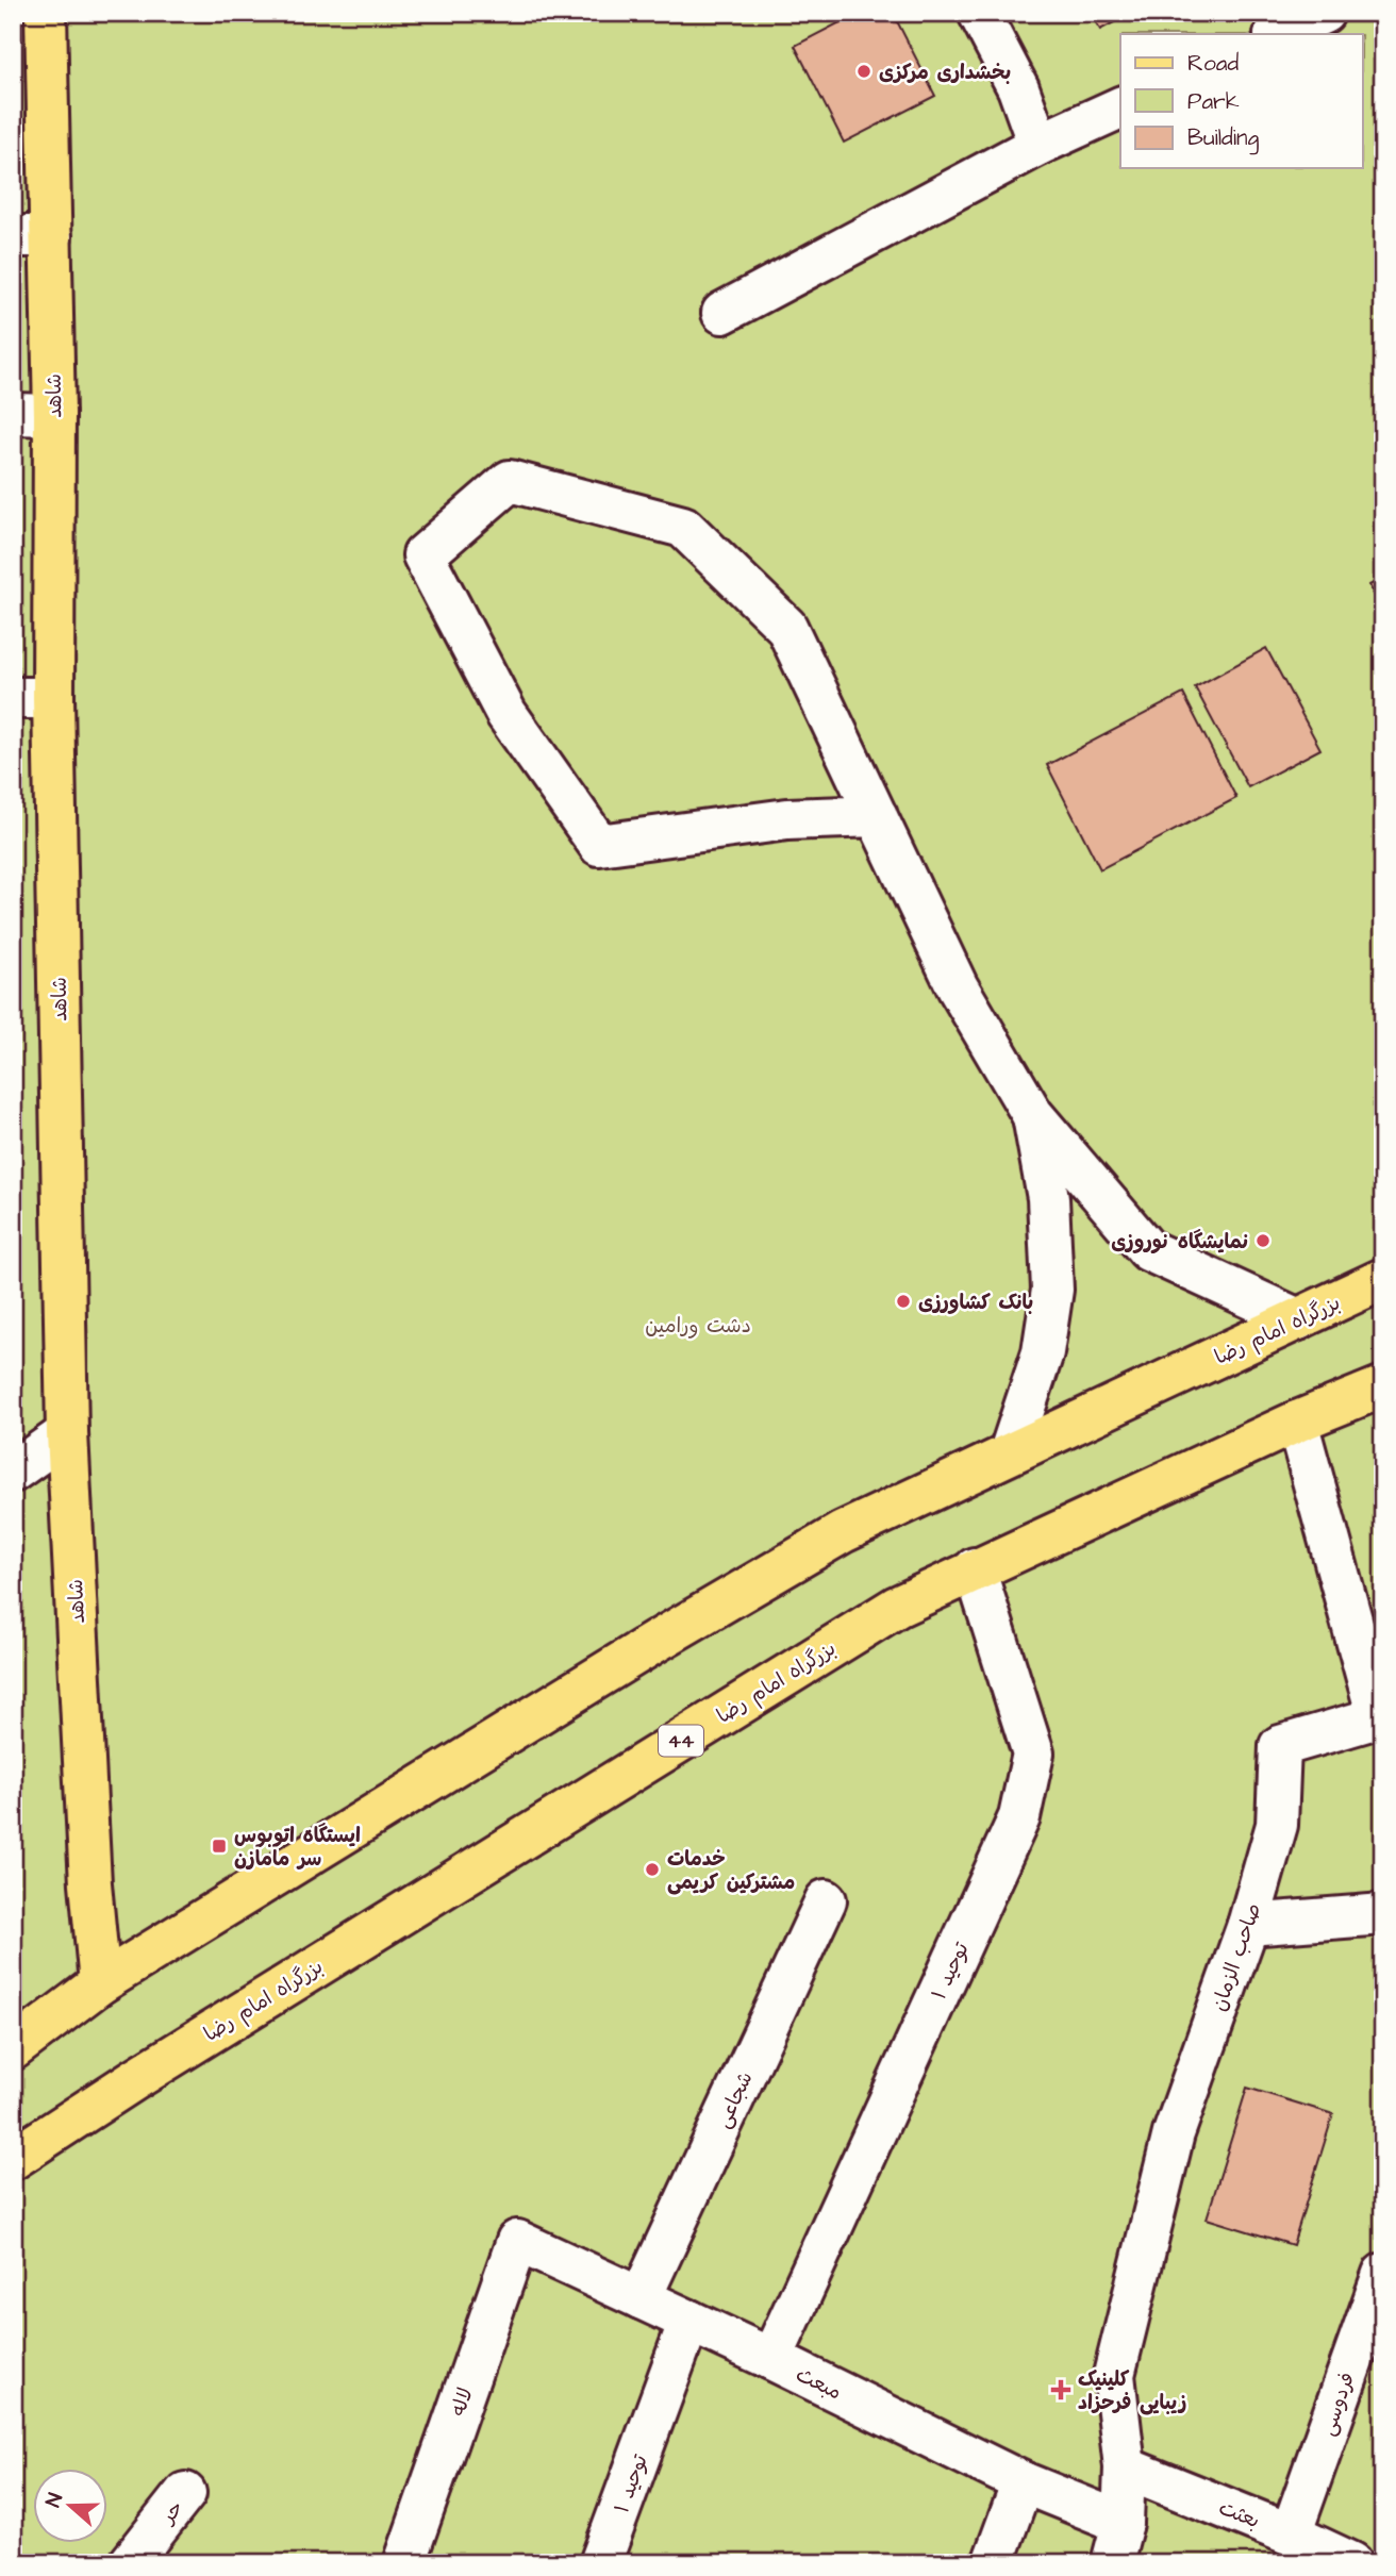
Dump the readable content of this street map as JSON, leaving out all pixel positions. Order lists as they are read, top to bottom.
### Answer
{
  "streets": {
    "main road": ["شاهد", "بزرگراه امام رضا", "44"],
    "street": [
      "صاحب الزمان",
      "توحید ۱",
      "شجاعی",
      "مبعث",
      "لاله",
      "فردوسی",
      "حر",
      "بعثت"
    ]
  },
  "crossings": [
    ["شاهد", "بزرگراه امام رضا"],
    ["بزرگراه امام رضا", "صاحب الزمان"],
    ["بزرگراه امام رضا", "توحید ۱"],
    ["صاحب الزمان", "مبعث"],
    ["صاحب الزمان", "بعثت"],
    ["توحید ۱", "مبعث"],
    ["شجاعی", "مبعث"],
    ["مبعث", "لاله"],
    ["فردوسی", "بعثت"]
  ],
  "parks": ["دشت ورامین"],
  "places": {
    "other": [
      "بخشداری مرکزی",
      "نمایشگاه نوروزی",
      "بانک کشاورزی",
      "خدمات مشترکین کریمی"
    ],
    "transit": ["ایستگاه اتوبوس سر مامازن"],
    "health": ["کلینیک زیبایی فرحزاد"]
  },
  "legend": ["Road", "Park", "Building"],
  "north": "left"
}
